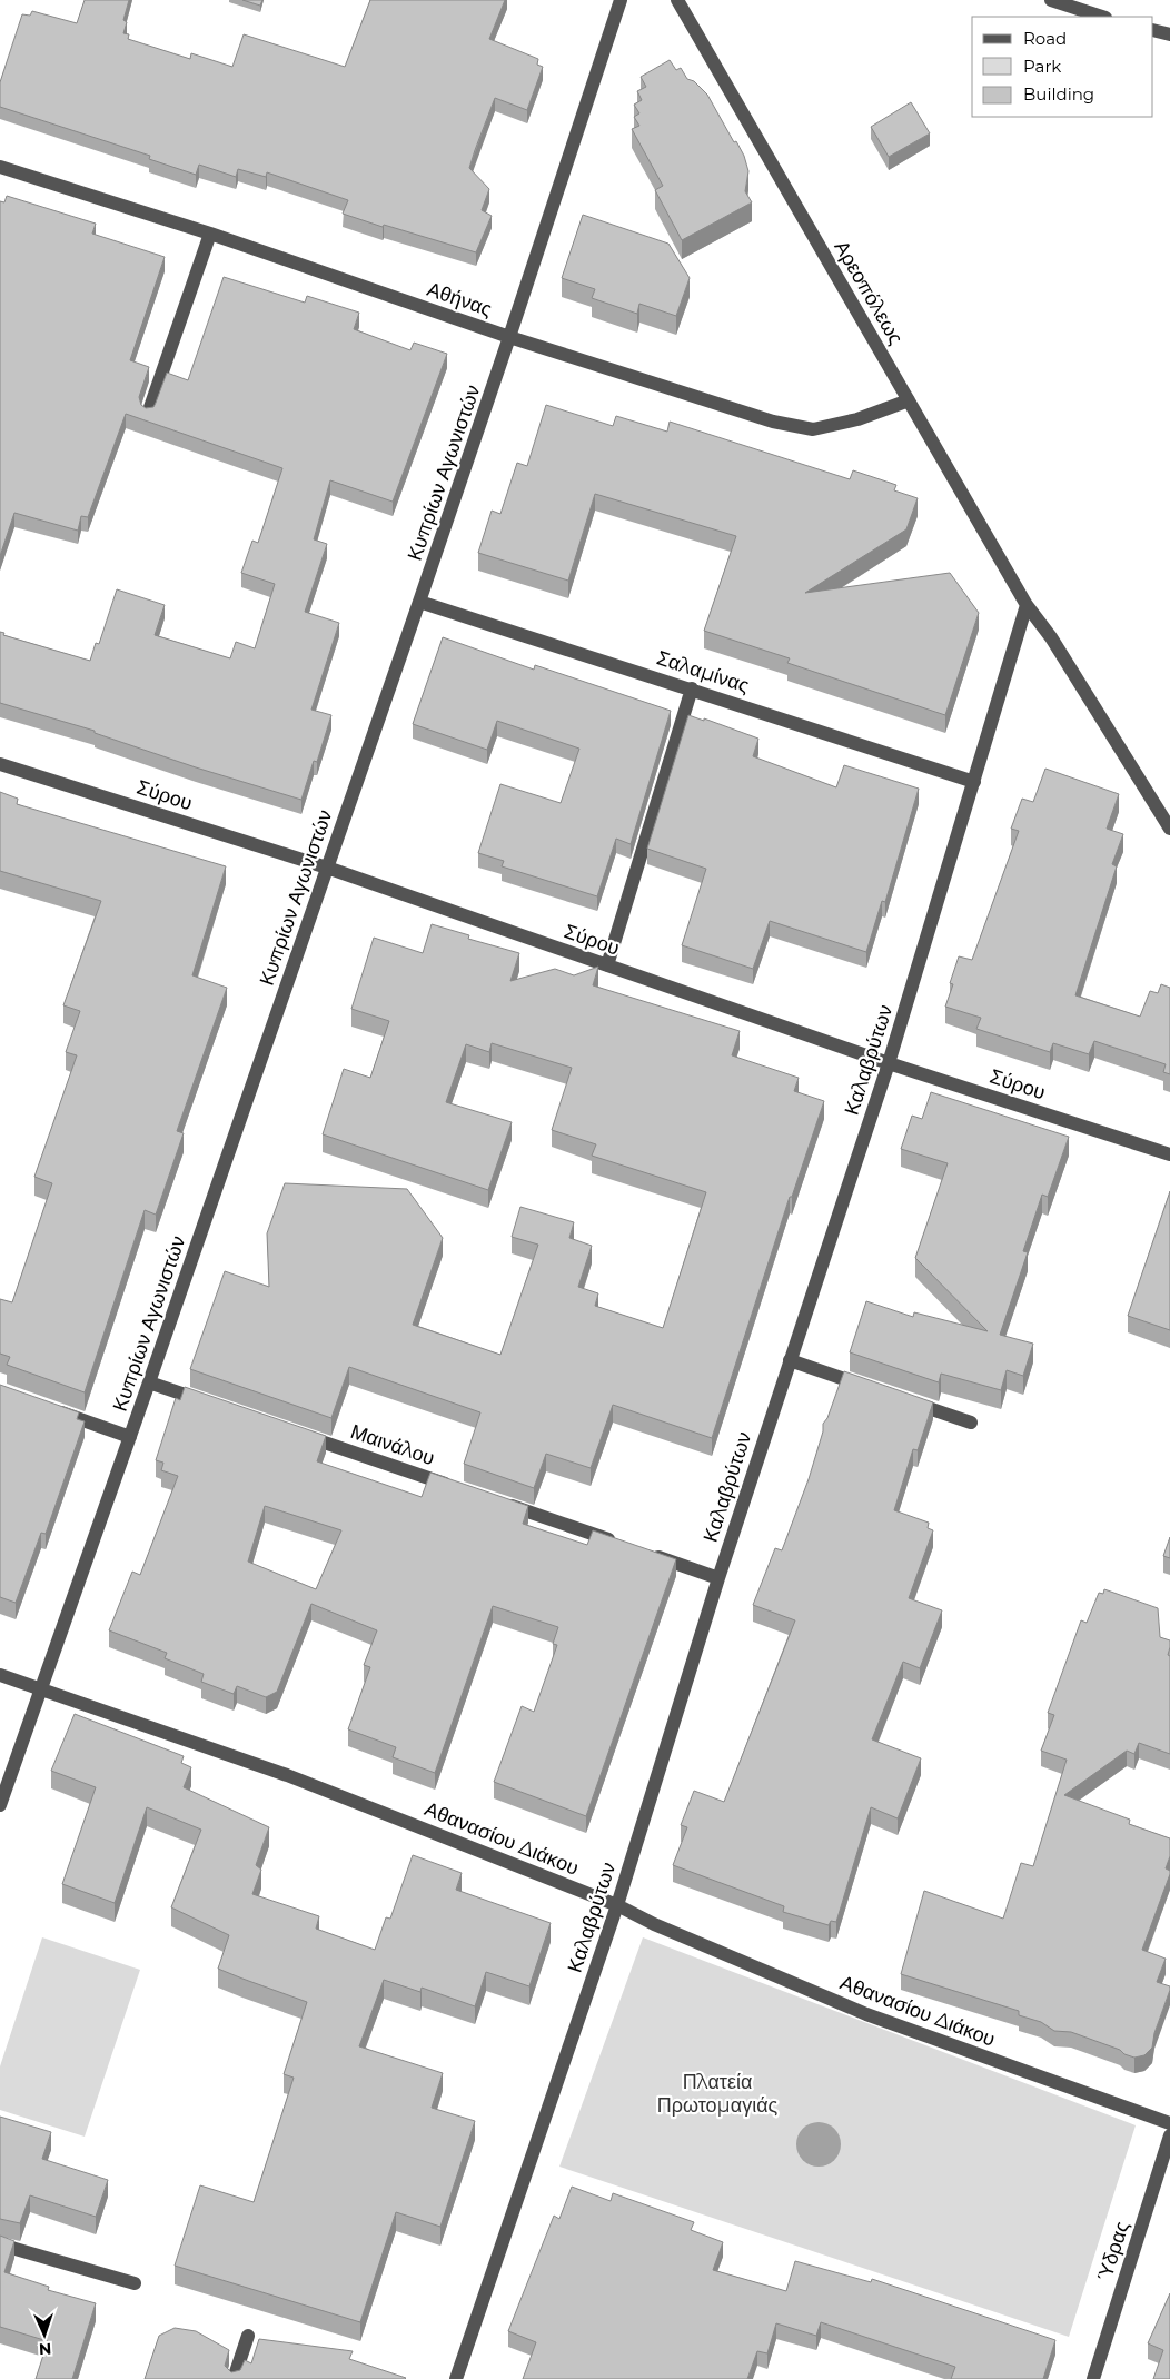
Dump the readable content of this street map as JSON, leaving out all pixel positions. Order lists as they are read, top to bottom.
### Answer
{
  "streets": {
    "street": [
      "Αρεοπόλεως",
      "Αθήνας",
      "Κυπρίων Αγωνιστών",
      "Σαλαμίνας",
      "Σύρου",
      "Καλαβρύτων",
      "Μαινάλου",
      "Αθανασίου Διάκου",
      "Ύδρας"
    ]
  },
  "crossings": [
    ["Αρεοπόλεως", "Αθήνας"],
    ["Αρεοπόλεως", "Καλαβρύτων"],
    ["Αθήνας", "Κυπρίων Αγωνιστών"],
    ["Κυπρίων Αγωνιστών", "Σαλαμίνας"],
    ["Κυπρίων Αγωνιστών", "Σύρου"],
    ["Κυπρίων Αγωνιστών", "Αθανασίου Διάκου"],
    ["Σαλαμίνας", "Καλαβρύτων"],
    ["Σύρου", "Καλαβρύτων"],
    ["Καλαβρύτων", "Αθανασίου Διάκου"]
  ],
  "parks": ["Πλατεία Πρωτομαγιάς"],
  "legend": ["Road", "Park", "Building"],
  "north": "bottom"
}
